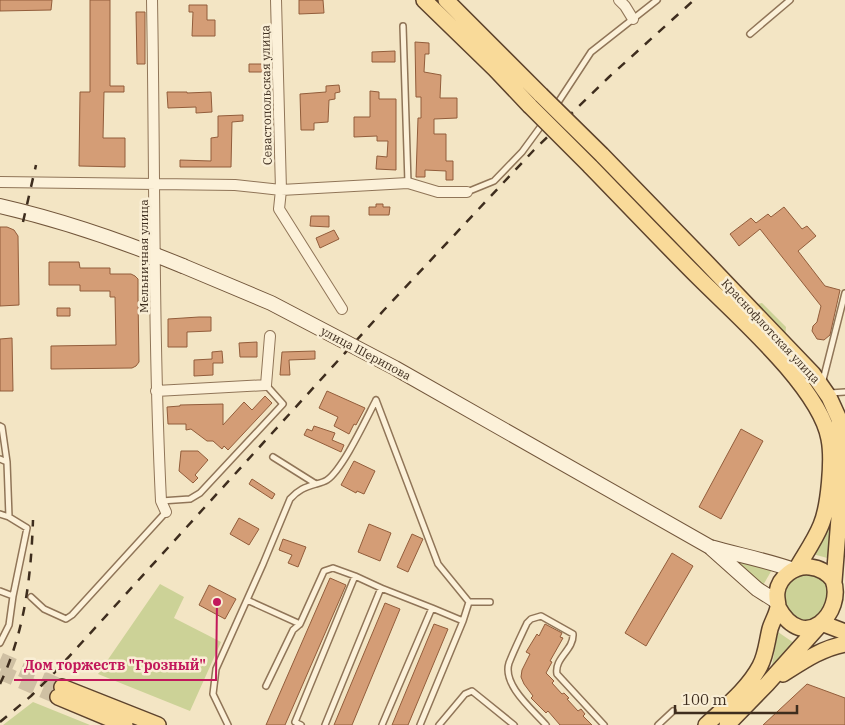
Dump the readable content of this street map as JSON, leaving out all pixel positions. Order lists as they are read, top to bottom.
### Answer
{
  "streets": {
    "main road": ["Краснофлотская улица", "улица Шерипова"],
    "street": ["Севастопольская улица", "Мельничная улица"]
  },
  "crossings": [
    ["Мельничная улица", "улица Шерипова"]
  ],
  "places": ["Дом торжеств \"Грозный\""],
  "scale_bar": "100 m"
}
